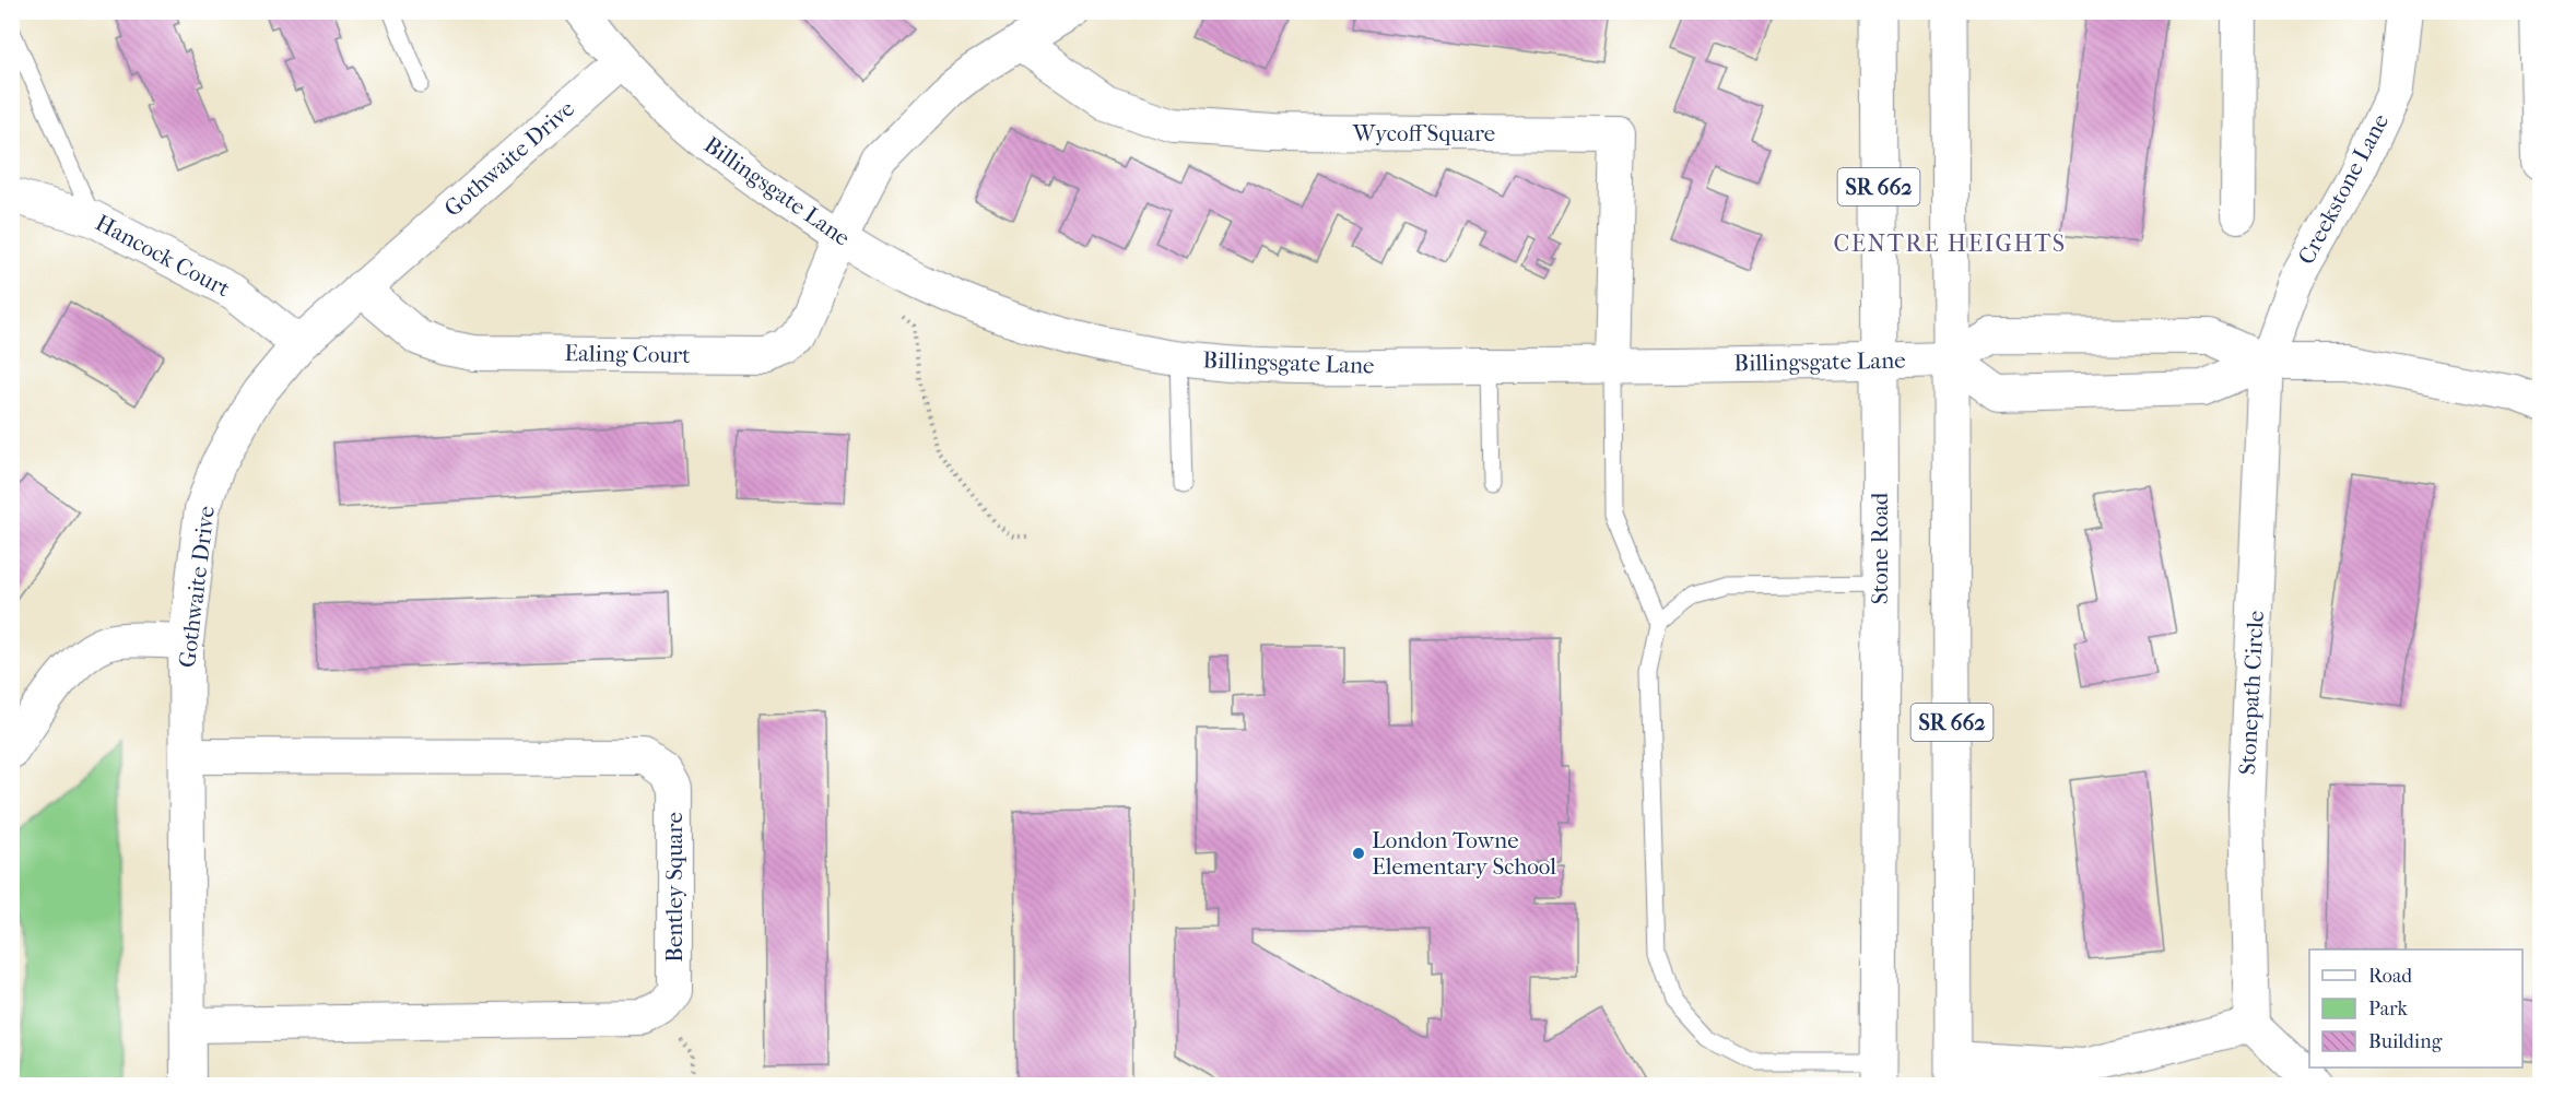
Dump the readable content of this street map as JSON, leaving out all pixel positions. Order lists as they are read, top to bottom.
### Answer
{
  "streets": {
    "main road": ["SR 662", "Stone Road"],
    "street": [
      "Wycoff Square",
      "Gothwaite Drive",
      "Creekstone Lane",
      "Billingsgate Lane",
      "Hancock Court",
      "Ealing Court",
      "Stonepath Circle",
      "Bentley Square"
    ]
  },
  "crossings": [
    ["Wycoff Square", "Billingsgate Lane"],
    ["Wycoff Square", "Ealing Court"],
    ["Gothwaite Drive", "Billingsgate Lane"],
    ["Gothwaite Drive", "Hancock Court"],
    ["Gothwaite Drive", "Ealing Court"],
    ["Gothwaite Drive", "Bentley Square"],
    ["SR 662", "Billingsgate Lane"],
    ["Creekstone Lane", "Stonepath Circle"],
    ["Billingsgate Lane", "Ealing Court"],
    ["Billingsgate Lane", "Stone Road"]
  ],
  "districts": ["CENTRE HEIGHTS"],
  "places": ["London Towne Elementary School"],
  "legend": ["Road", "Park", "Building"]
}
